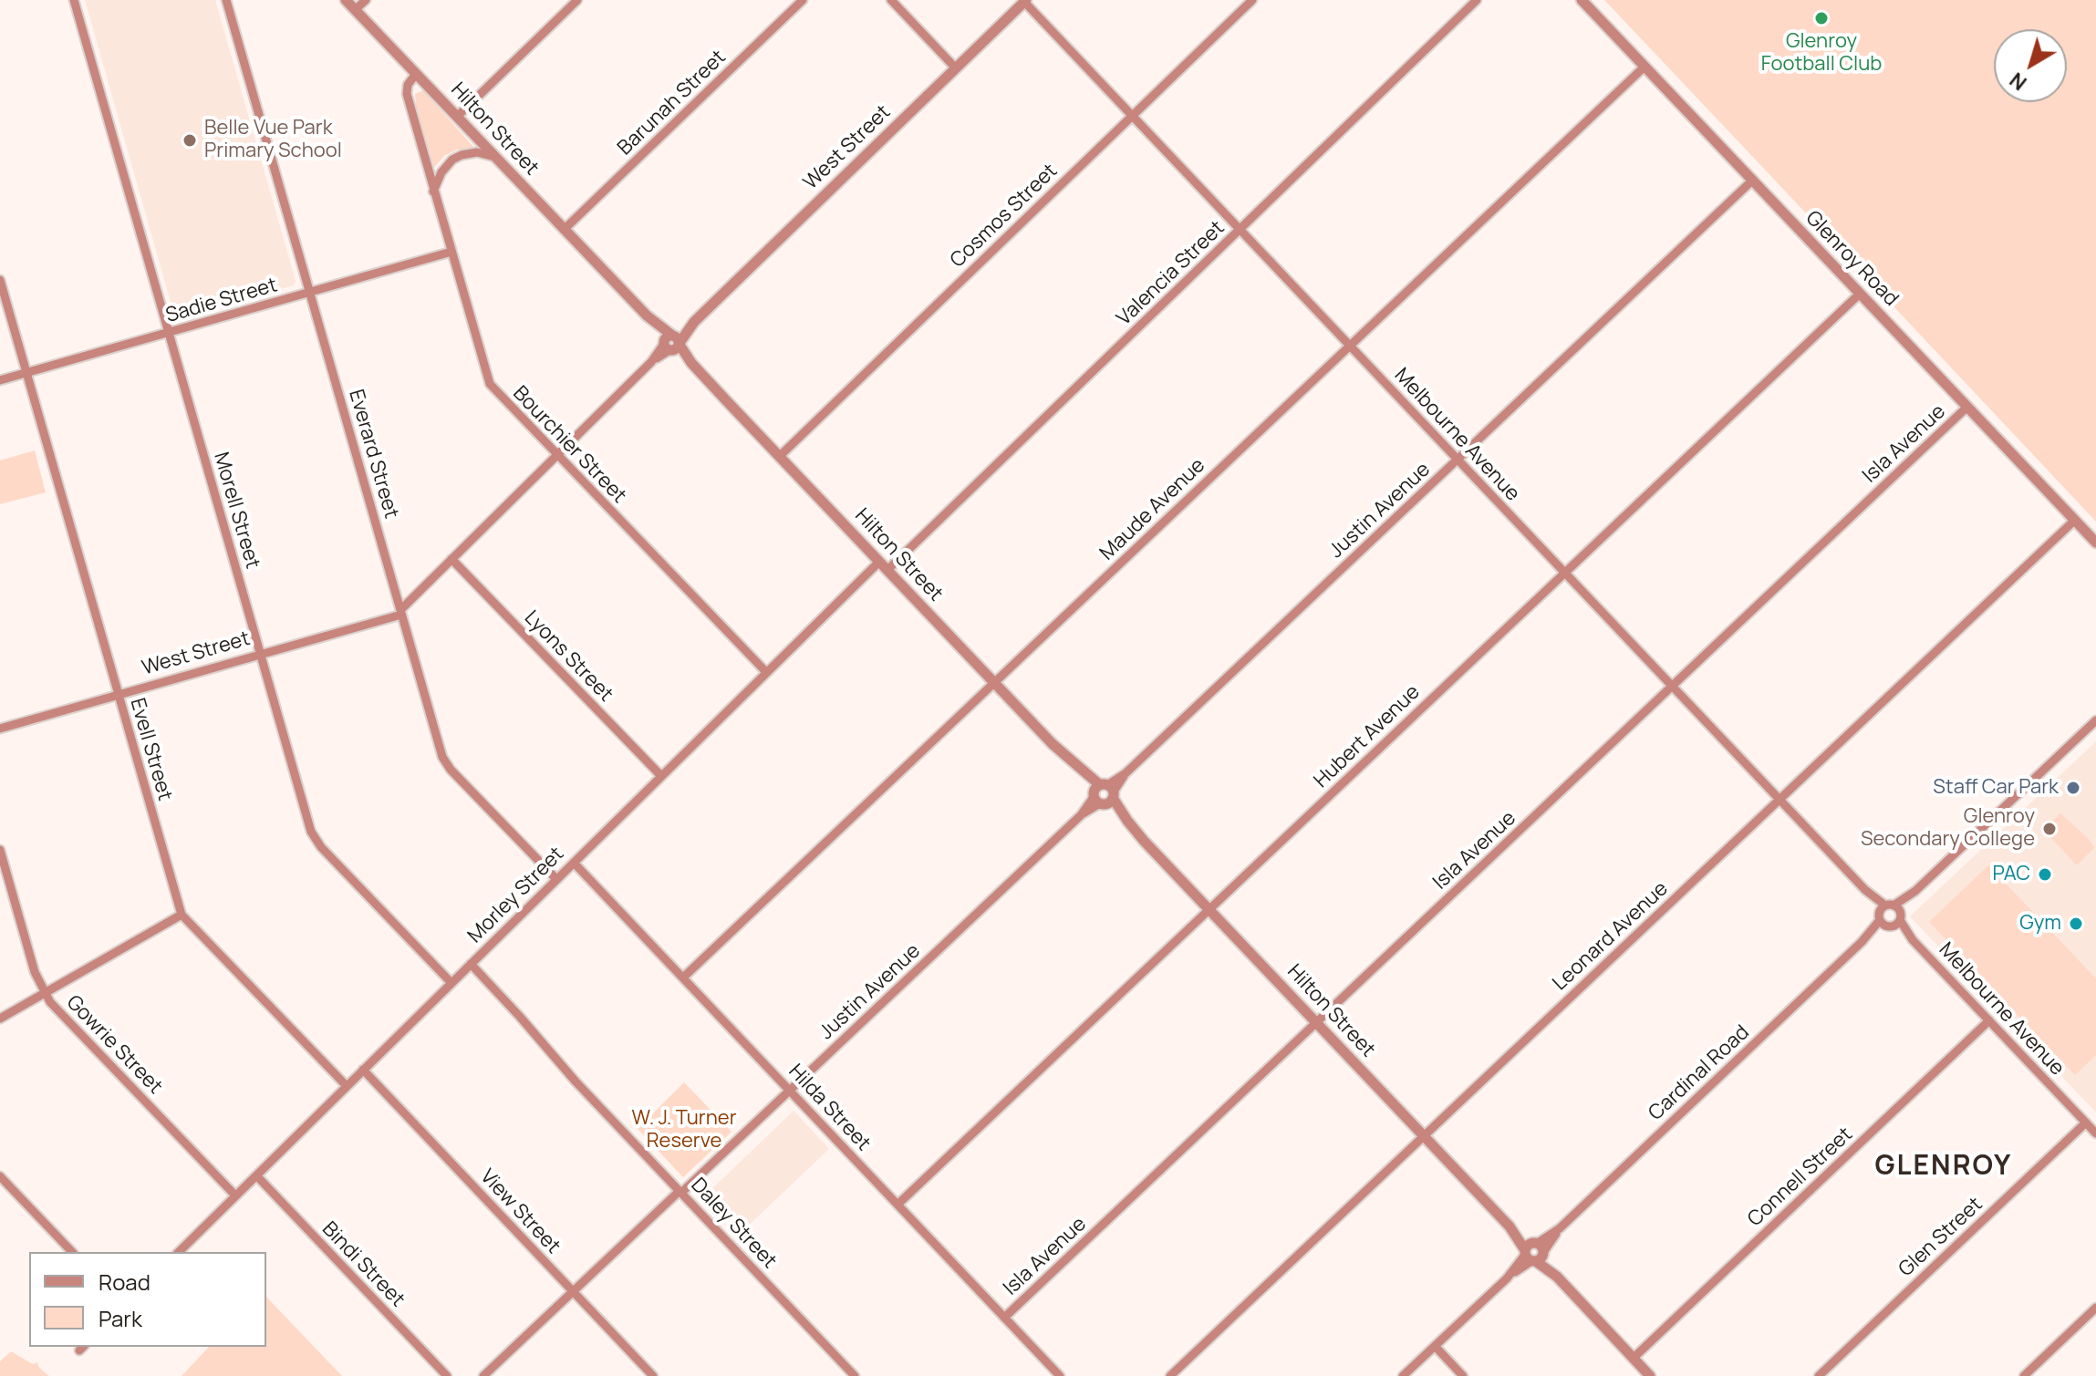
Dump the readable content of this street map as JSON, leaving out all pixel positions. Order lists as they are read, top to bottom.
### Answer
{
  "streets": {
    "street": [
      "Barunah Street",
      "Hilton Street",
      "West Street",
      "Cosmos Street",
      "Glenroy Road",
      "Valencia Street",
      "Sadie Street",
      "Melbourne Avenue",
      "Isla Avenue",
      "Bourchier Street",
      "Everard Street",
      "Maude Avenue",
      "Morell Street",
      "Justin Avenue",
      "Lyons Street",
      "Hubert Avenue",
      "Evell Street",
      "Morley Street",
      "Leonard Avenue",
      "Gowrie Street",
      "Cardinal Road",
      "Hilda Street",
      "Connell Street",
      "View Street",
      "Daley Street",
      "Glen Street",
      "Bindi Street"
    ]
  },
  "crossings": [
    ["Barunah Street", "Hilton Street"],
    ["Hilton Street", "West Street"],
    ["Hilton Street", "Cosmos Street"],
    ["Hilton Street", "Valencia Street"],
    ["Hilton Street", "Isla Avenue"],
    ["Hilton Street", "Bourchier Street"],
    ["Hilton Street", "Maude Avenue"],
    ["Hilton Street", "Justin Avenue"],
    ["Hilton Street", "Hubert Avenue"],
    ["Hilton Street", "Morley Street"],
    ["Hilton Street", "Leonard Avenue"],
    ["Hilton Street", "Cardinal Road"],
    ["Hilton Street", "Connell Street"],
    ["West Street", "Melbourne Avenue"],
    ["West Street", "Bourchier Street"],
    ["West Street", "Everard Street"],
    ["West Street", "Morell Street"],
    ["West Street", "Lyons Street"],
    ["West Street", "Evell Street"],
    ["Cosmos Street", "Melbourne Avenue"],
    ["Glenroy Road", "Isla Avenue"],
    ["Glenroy Road", "Maude Avenue"],
    ["Glenroy Road", "Justin Avenue"],
    ["Glenroy Road", "Hubert Avenue"],
    ["Glenroy Road", "Leonard Avenue"],
    ["Valencia Street", "Melbourne Avenue"],
    ["Sadie Street", "Bourchier Street"],
    ["Sadie Street", "Everard Street"],
    ["Sadie Street", "Morell Street"],
    ["Sadie Street", "Evell Street"],
    ["Melbourne Avenue", "Isla Avenue"],
    ["Melbourne Avenue", "Maude Avenue"],
    ["Melbourne Avenue", "Justin Avenue"],
    ["Melbourne Avenue", "Hubert Avenue"],
    ["Melbourne Avenue", "Leonard Avenue"],
    ["Melbourne Avenue", "Cardinal Road"],
    ["Melbourne Avenue", "Connell Street"],
    ["Melbourne Avenue", "Glen Street"],
    ["Isla Avenue", "Hilda Street"],
    ["Bourchier Street", "Morley Street"],
    ["Everard Street", "Morley Street"],
    ["Maude Avenue", "Hilda Street"],
    ["Morell Street", "Morley Street"],
    ["Justin Avenue", "Hilda Street"],
    ["Justin Avenue", "View Street"],
    ["Justin Avenue", "Daley Street"],
    ["Lyons Street", "Morley Street"],
    ["Hubert Avenue", "Hilda Street"],
    ["Evell Street", "Morley Street"],
    ["Morley Street", "Gowrie Street"],
    ["Morley Street", "Hilda Street"],
    ["Morley Street", "View Street"],
    ["Morley Street", "Daley Street"],
    ["Morley Street", "Bindi Street"]
  ],
  "districts": ["GLENROY"],
  "parks": ["W. J. Turner Reserve"],
  "places": [
    "Glenroy Football Club",
    "Belle Vue Park Primary School",
    "Staff Car Park",
    "Glenroy Secondary College",
    "PAC",
    "Gym"
  ],
  "legend": ["Road", "Park"],
  "north": "bottom left"
}
